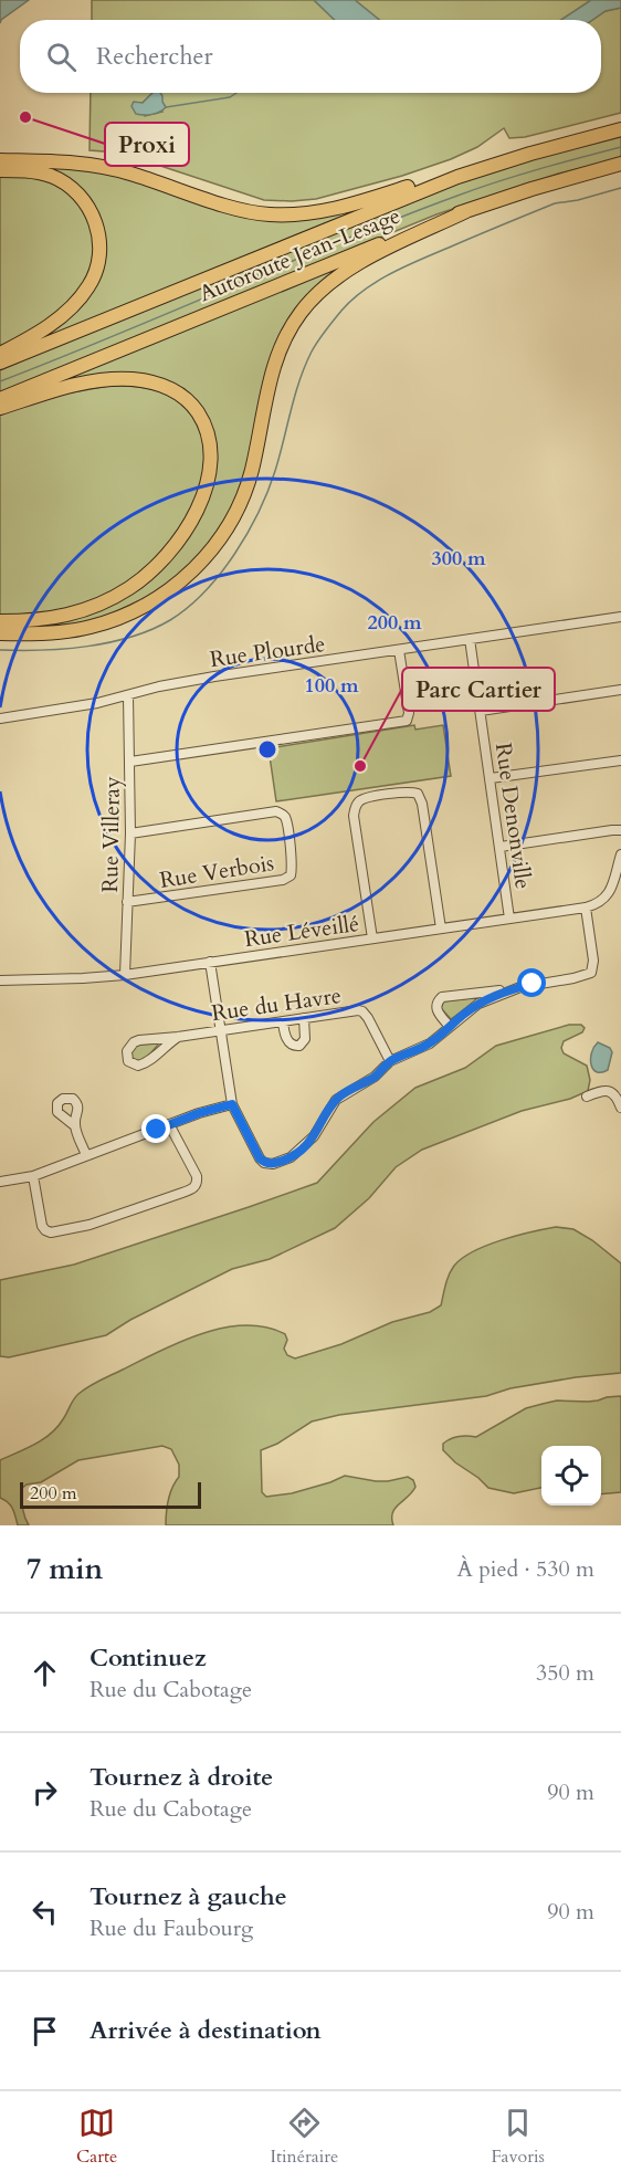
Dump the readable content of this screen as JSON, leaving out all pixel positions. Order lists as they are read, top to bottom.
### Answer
{
  "streets": {
    "highway": ["Autoroute Jean-Lesage"],
    "street": [
      "Rue Plourde",
      "Rue Denonville",
      "Rue Villeray",
      "Rue Verbois",
      "Rue Léveillé",
      "Rue du Havre"
    ]
  },
  "crossings": [
    ["Rue Plourde", "Rue Denonville"],
    ["Rue Plourde", "Rue Villeray"],
    ["Rue Denonville", "Rue Léveillé"],
    ["Rue Villeray", "Rue Verbois"],
    ["Rue Villeray", "Rue Léveillé"]
  ],
  "places": ["Proxi", "Parc Cartier"],
  "scale_bar": "200 m",
  "page": {
    "search": "Rechercher",
    "scale": "200 m",
    "heading": ["7 min", "À pied · 530 m"],
    "list": [
      ["Continuez", "Rue du Cabotage", "350 m"],
      ["Tournez à droite", "Rue du Cabotage", "90 m"],
      ["Tournez à gauche", "Rue du Faubourg", "90 m"],
      "Arrivée à destination"
    ],
    "nav": ["Carte", "Itinéraire", "Favoris"]
  },
  "rings": ["300 m", "200 m", "100 m"]
}
